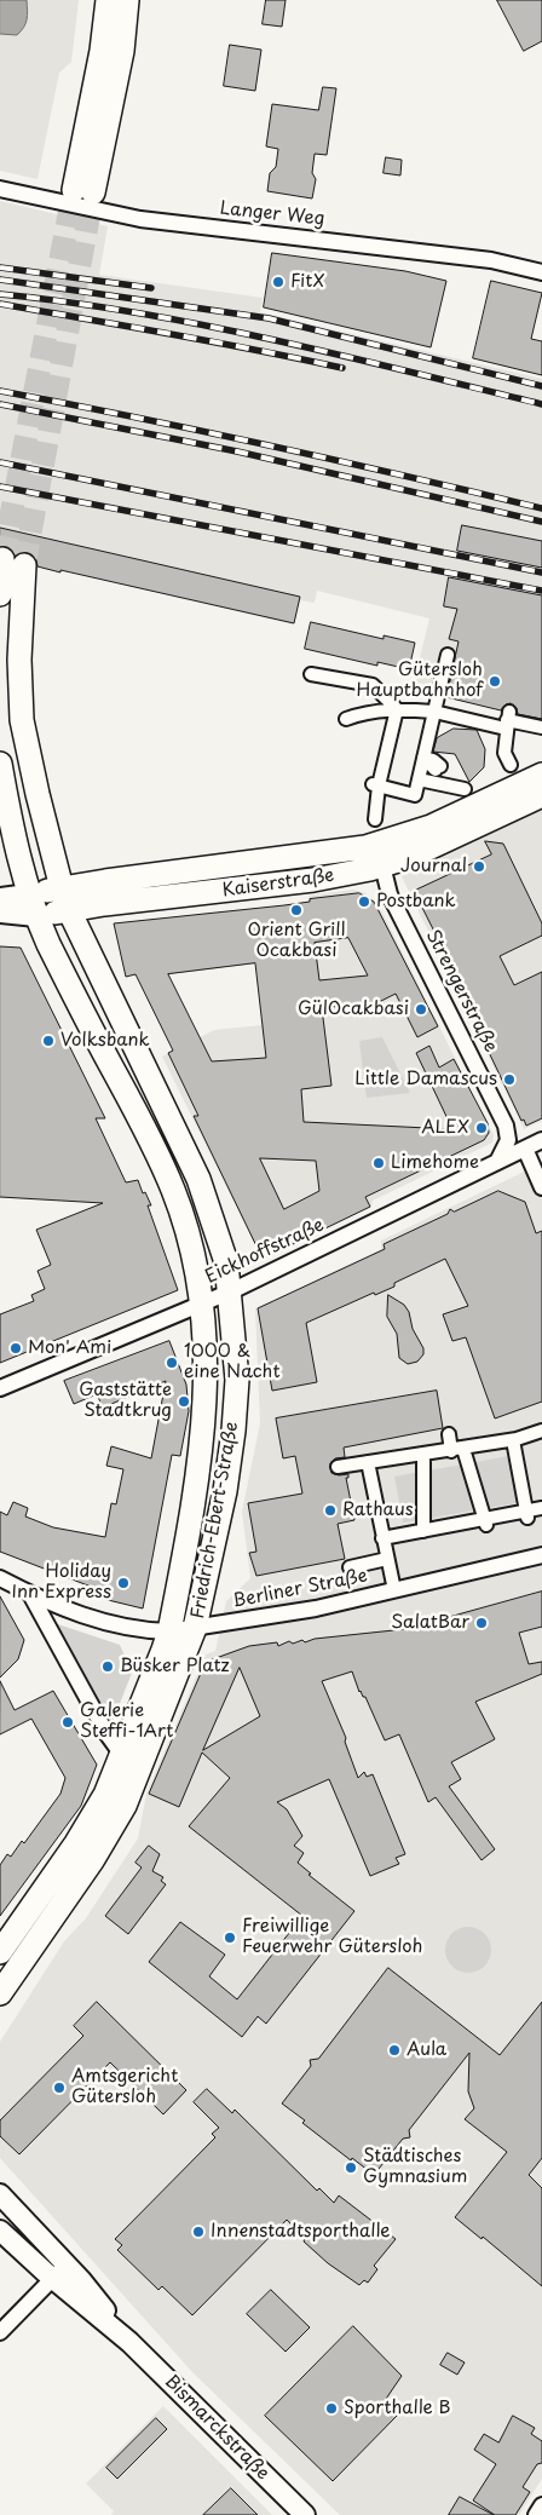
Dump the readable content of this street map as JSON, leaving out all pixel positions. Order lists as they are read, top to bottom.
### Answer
{
  "streets": {
    "main road": ["Kaiserstraße", "Friedrich-Ebert-Straße"],
    "street": [
      "Langer Weg",
      "Strengerstraße",
      "Eickhoffstraße",
      "Berliner Straße",
      "Bismarckstraße"
    ]
  },
  "crossings": [
    ["Kaiserstraße", "Strengerstraße"],
    ["Kaiserstraße", "Friedrich-Ebert-Straße"],
    ["Strengerstraße", "Eickhoffstraße"],
    ["Eickhoffstraße", "Friedrich-Ebert-Straße"],
    ["Friedrich-Ebert-Straße", "Berliner Straße"]
  ],
  "places": [
    "FitX",
    "Gütersloh Hauptbahnhof",
    "Journal",
    "Postbank",
    "Orient Grill Ocakbasi",
    "GülOcakbasi",
    "Volksbank",
    "Little Damascus",
    "ALEX",
    "Limehome",
    "Mon' Ami",
    "1000 & eine Nacht",
    "Gaststätte Stadtkrug",
    "Rathaus",
    "Holiday Inn Express",
    "SalatBar",
    "Büsker Platz",
    "Galerie Steffi-1Art",
    "Freiwillige Feuerwehr Gütersloh",
    "Aula",
    "Amtsgericht Gütersloh",
    "Städtisches Gymnasium",
    "Innenstadtsporthalle",
    "Sporthalle B"
  ]
}
